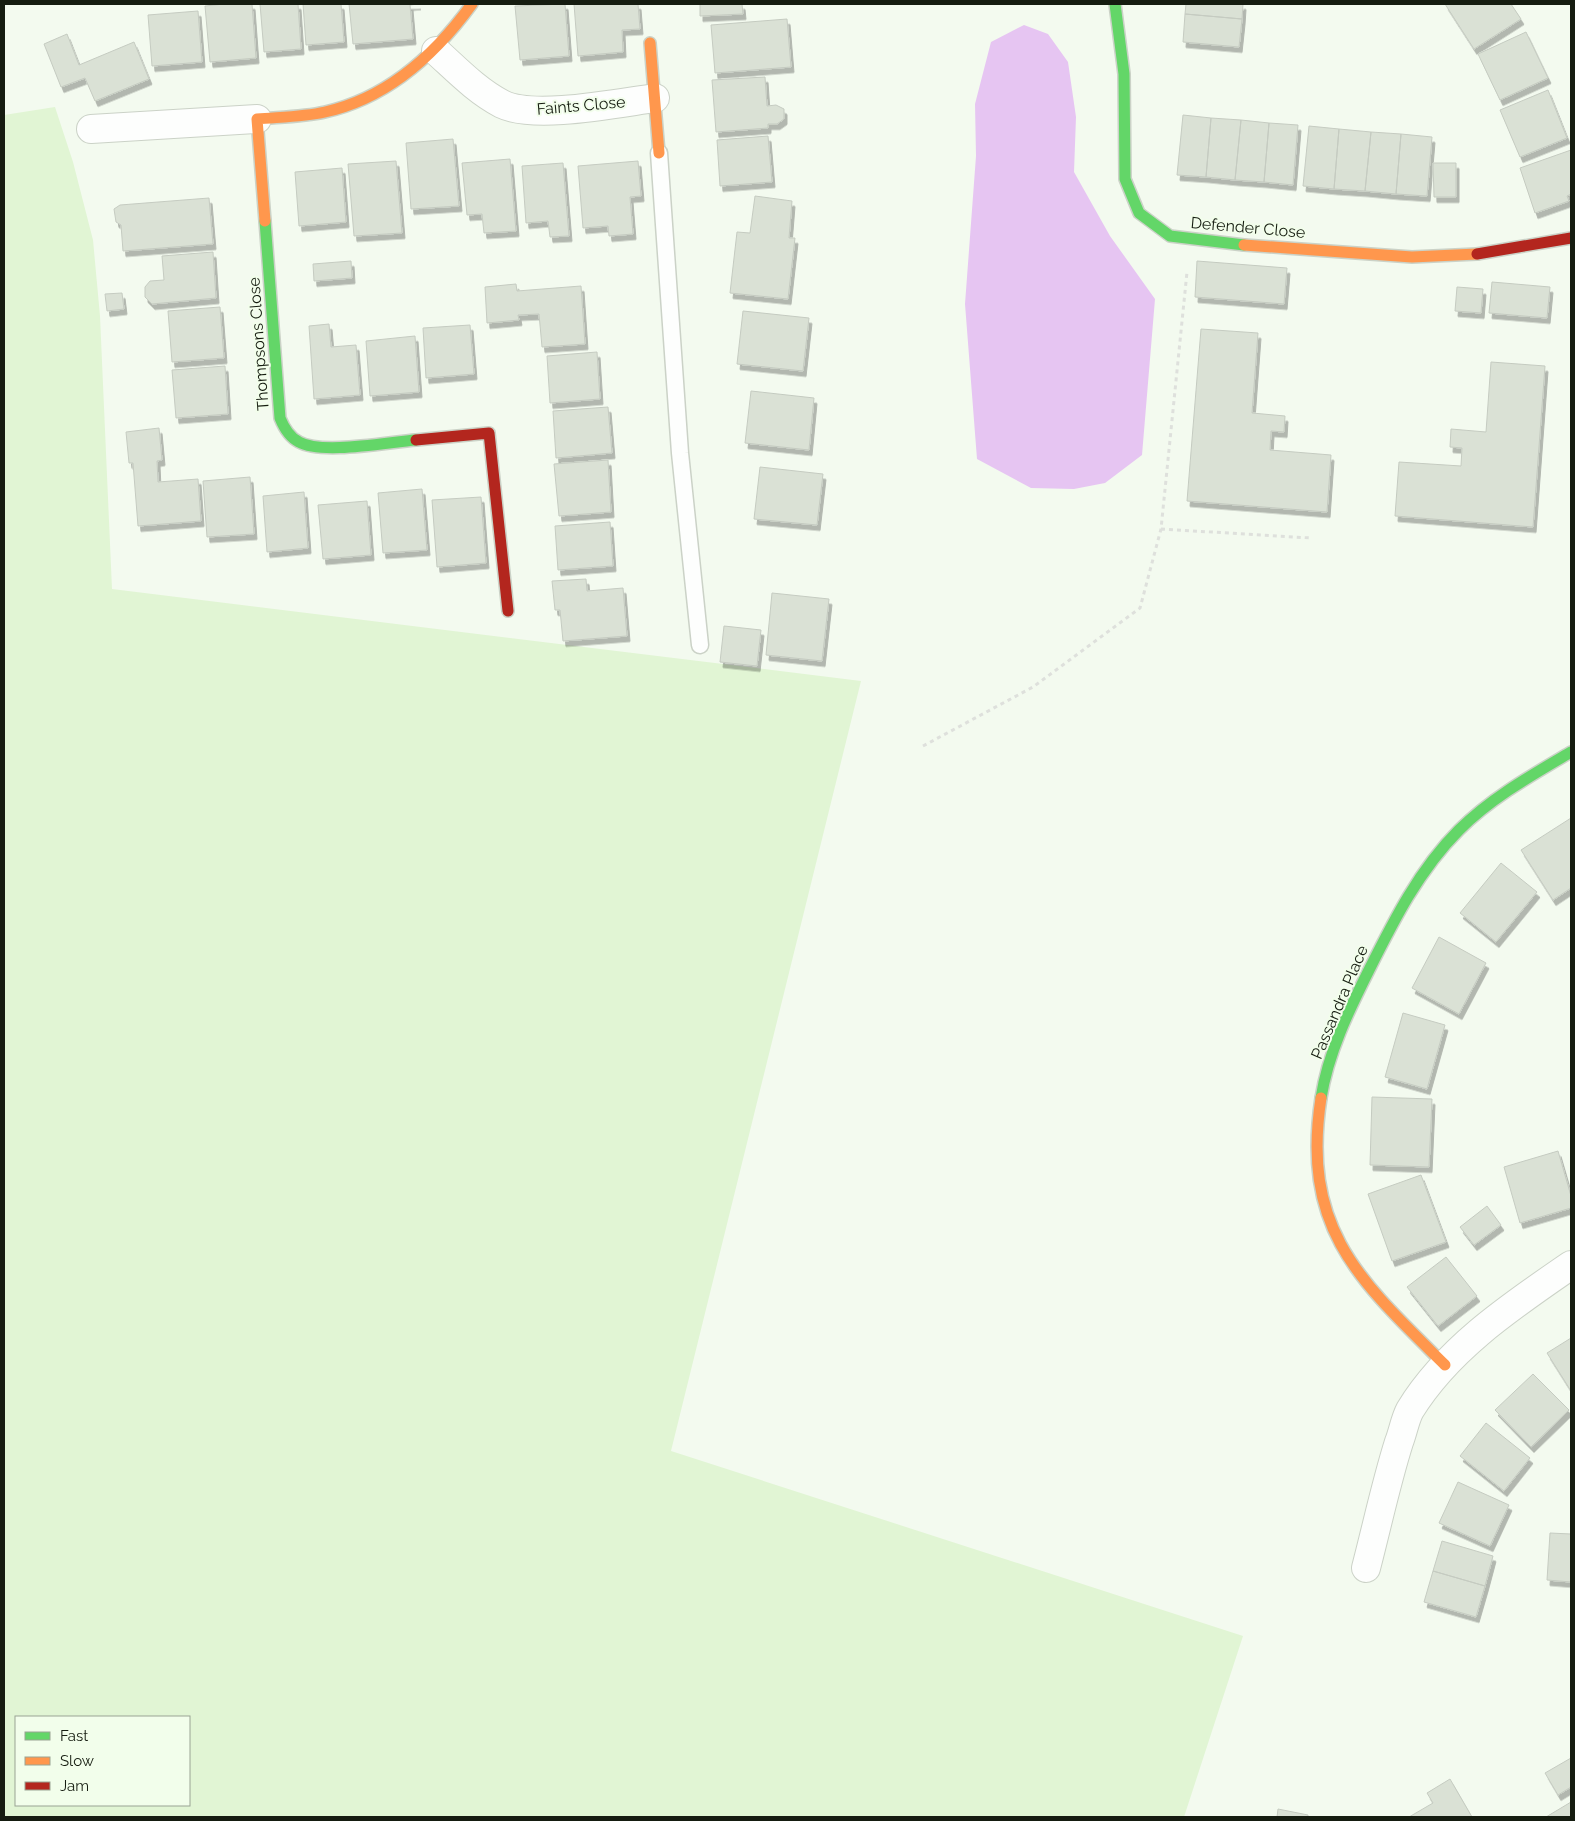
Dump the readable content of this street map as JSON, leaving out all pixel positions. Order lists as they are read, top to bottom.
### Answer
{
  "streets": {
    "street": [
      "Faints Close",
      "Defender Close",
      "Thompsons Close",
      "Passandra Place"
    ]
  },
  "legend": ["Fast", "Slow", "Jam"]
}
